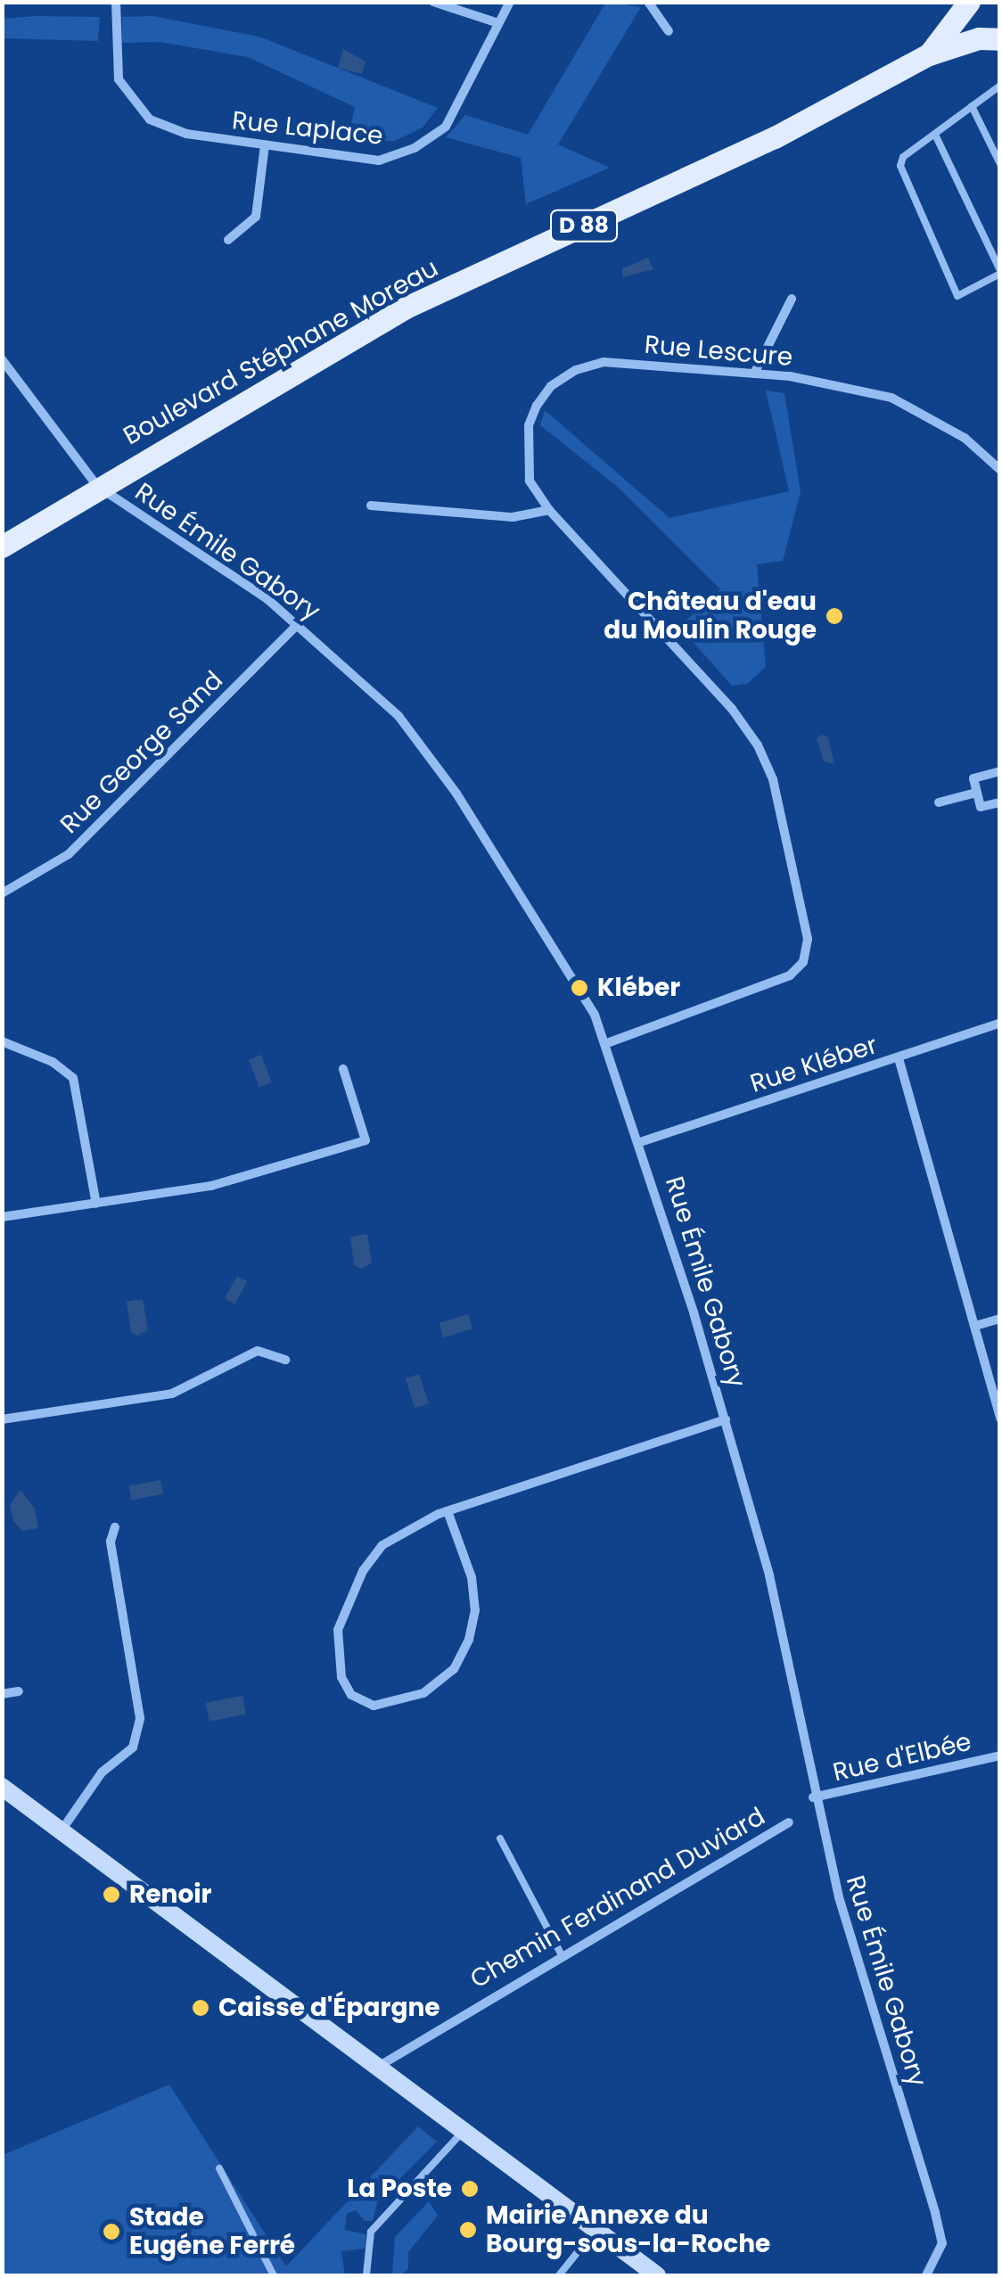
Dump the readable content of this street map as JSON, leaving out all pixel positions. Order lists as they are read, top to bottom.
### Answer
{
  "streets": {
    "main road": ["D 88", "Boulevard Stéphane Moreau"],
    "street": [
      "Rue Laplace",
      "Rue Lescure",
      "Rue Émile Gabory",
      "Rue George Sand",
      "Rue Kléber",
      "Rue d'Elbée",
      "Chemin Ferdinand Duviard"
    ]
  },
  "crossings": [
    ["Rue Lescure", "Rue Émile Gabory"],
    ["Boulevard Stéphane Moreau", "Rue Émile Gabory"],
    ["Rue Émile Gabory", "Rue George Sand"],
    ["Rue Émile Gabory", "Rue Kléber"],
    ["Rue Émile Gabory", "Rue d'Elbée"]
  ],
  "places": [
    "Château d'eau du Moulin Rouge",
    "Kléber",
    "Renoir",
    "Caisse d'Épargne",
    "La Poste",
    "Mairie Annexe du Bourg-sous-la-Roche",
    "Stade Eugéne Ferré"
  ]
}
